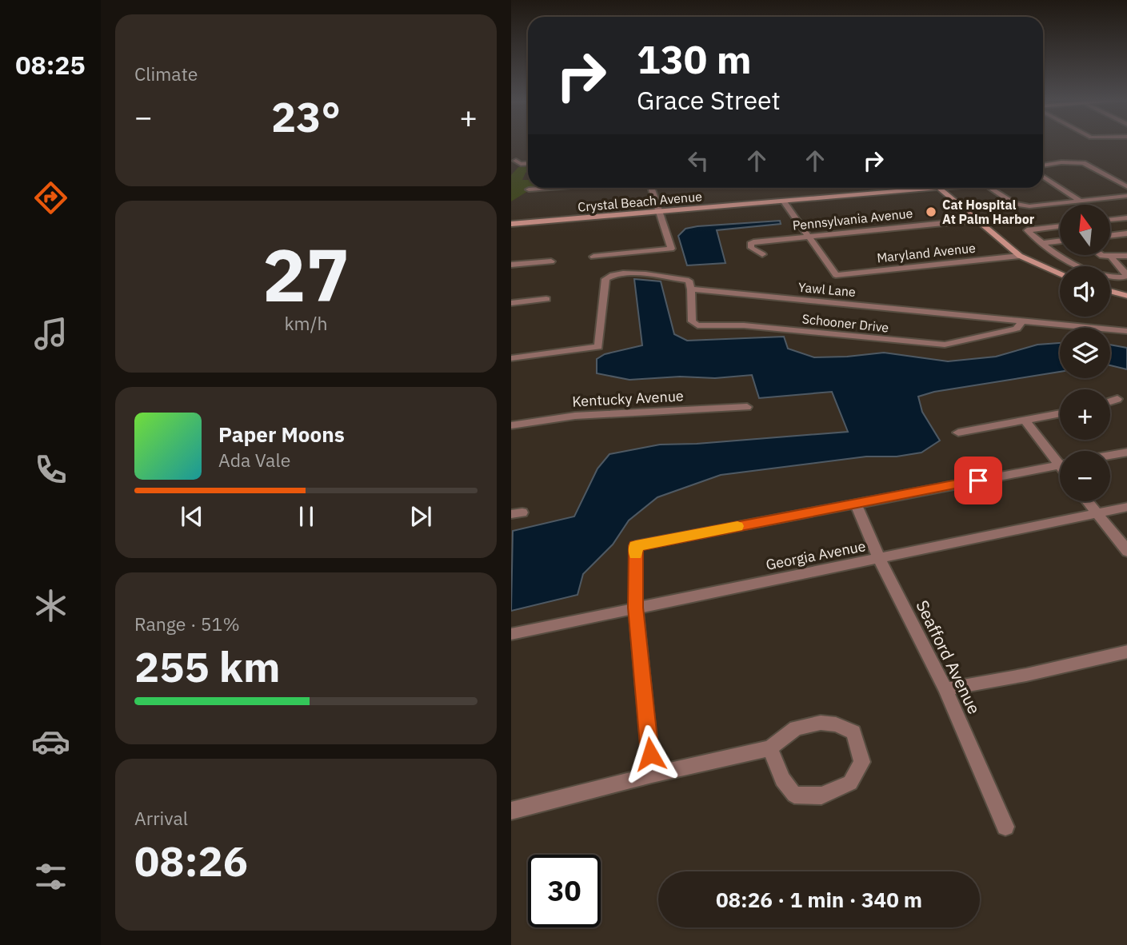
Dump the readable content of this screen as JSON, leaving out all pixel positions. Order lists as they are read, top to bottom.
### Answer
{
  "streets": {
    "main road": ["Crystal Beach Avenue"],
    "street": [
      "Pennsylvania Avenue",
      "Maryland Avenue",
      "Yawl Lane",
      "Schooner Drive",
      "Kentucky Avenue",
      "Georgia Avenue",
      "Seafford Avenue"
    ]
  },
  "crossings": [
    ["Pennsylvania Avenue", "Maryland Avenue"],
    ["Yawl Lane", "Schooner Drive"],
    ["Georgia Avenue", "Seafford Avenue"]
  ],
  "places": ["Cat Hospital At Palm Harbor"],
  "north": "top",
  "page": {
    "tabs": "08:25",
    "tile": [
      "Climate",
      ["27", "km/h"],
      ["Range · 51%", "255 km"],
      ["Arrival", "08:26"]
    ],
    "turn": ["130 m", "Grace Street"],
    "heat": ["−", "23°", "+"],
    "map_buttons": ["+", "−"],
    "song": ["Paper Moons", "Ada Vale"],
    "limit": "30",
    "trip": "08:26 · 1 min · 340 m"
  }
}
